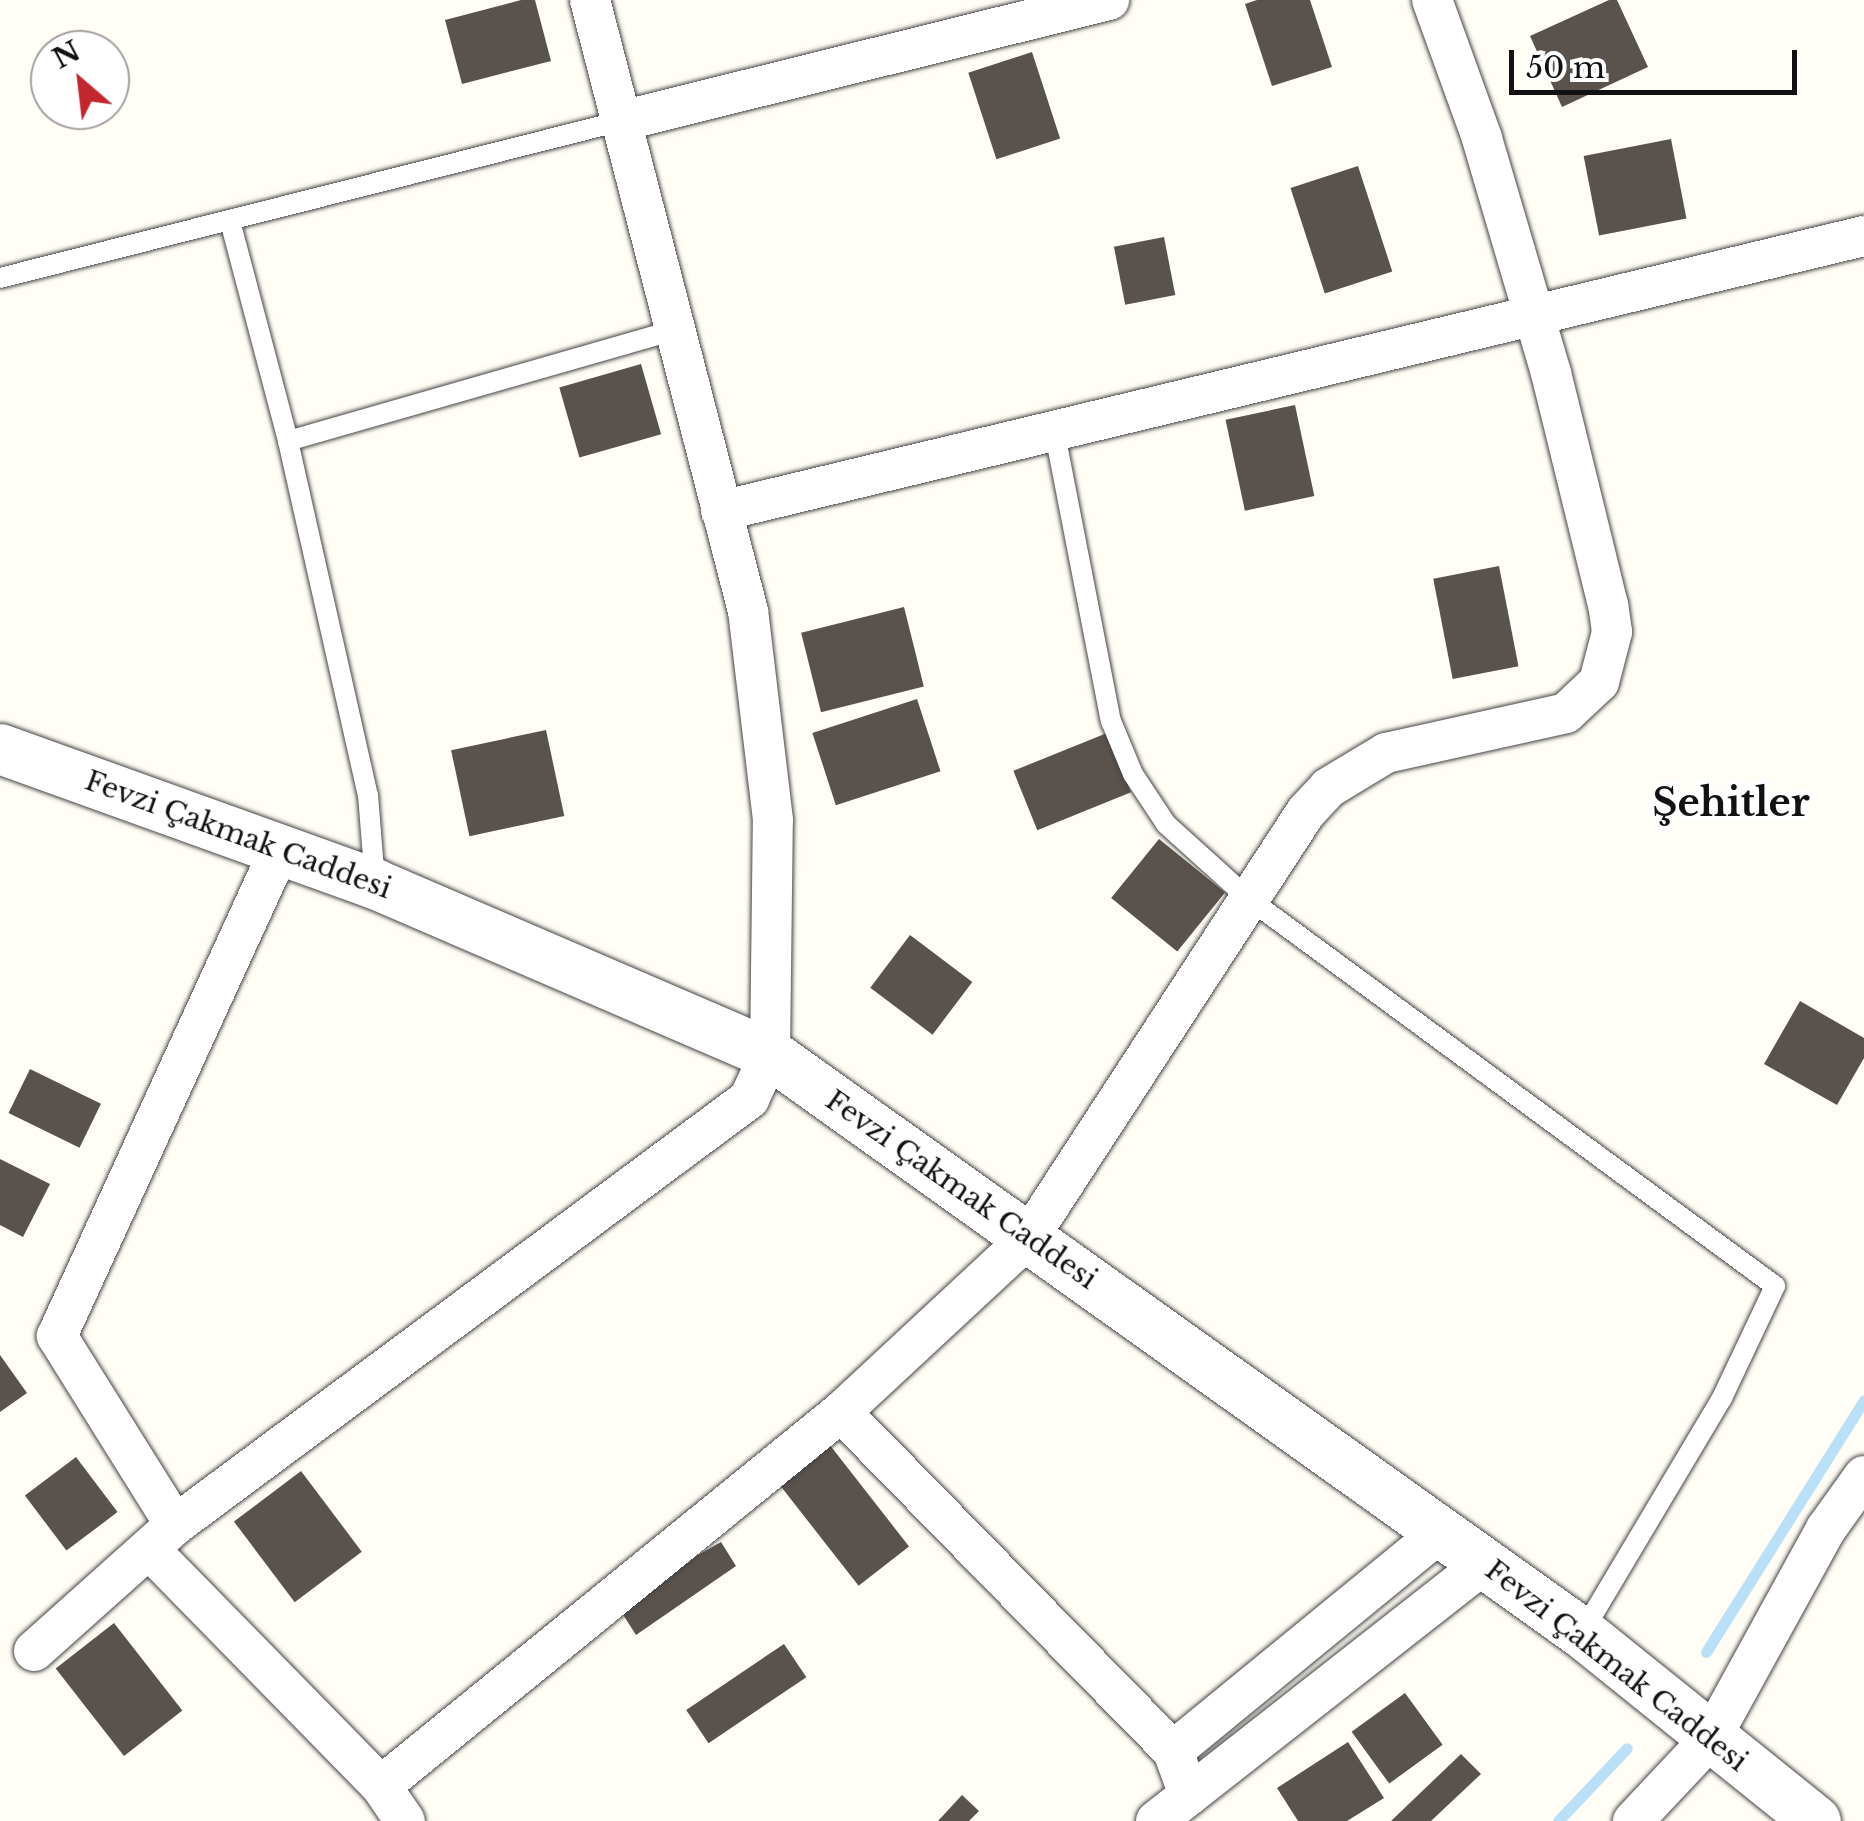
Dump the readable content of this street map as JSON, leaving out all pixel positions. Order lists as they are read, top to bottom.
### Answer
{
  "streets": {
    "street": ["Fevzi Çakmak Caddesi"]
  },
  "districts": ["Şehitler"],
  "scale_bar": "50 m",
  "north": "top left"
}
